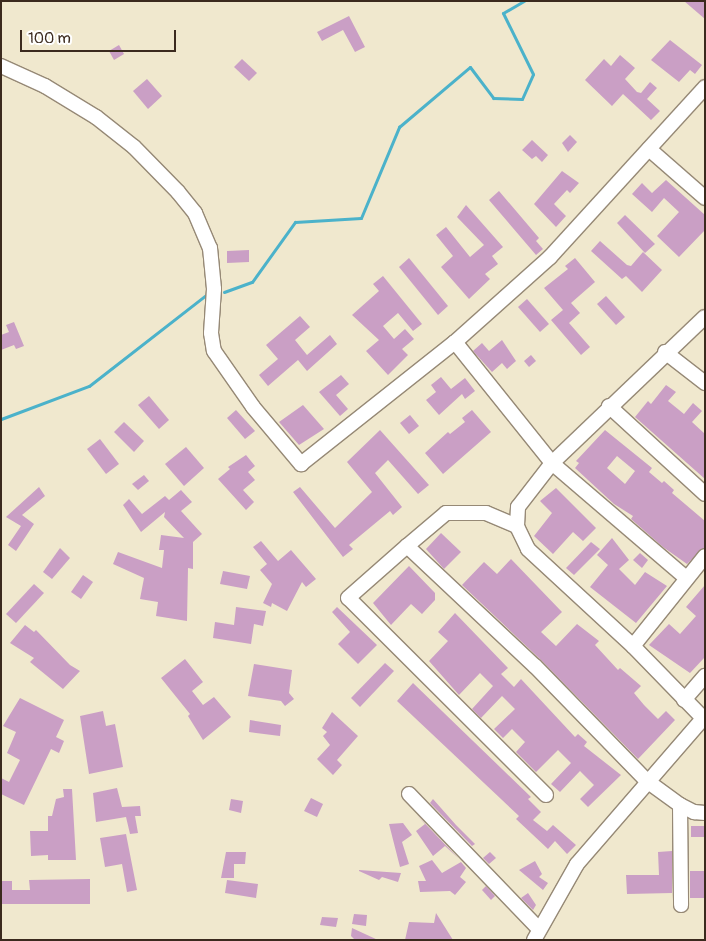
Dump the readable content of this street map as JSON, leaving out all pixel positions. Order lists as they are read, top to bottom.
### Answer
{
  "scale_bar": "100 m"
}
